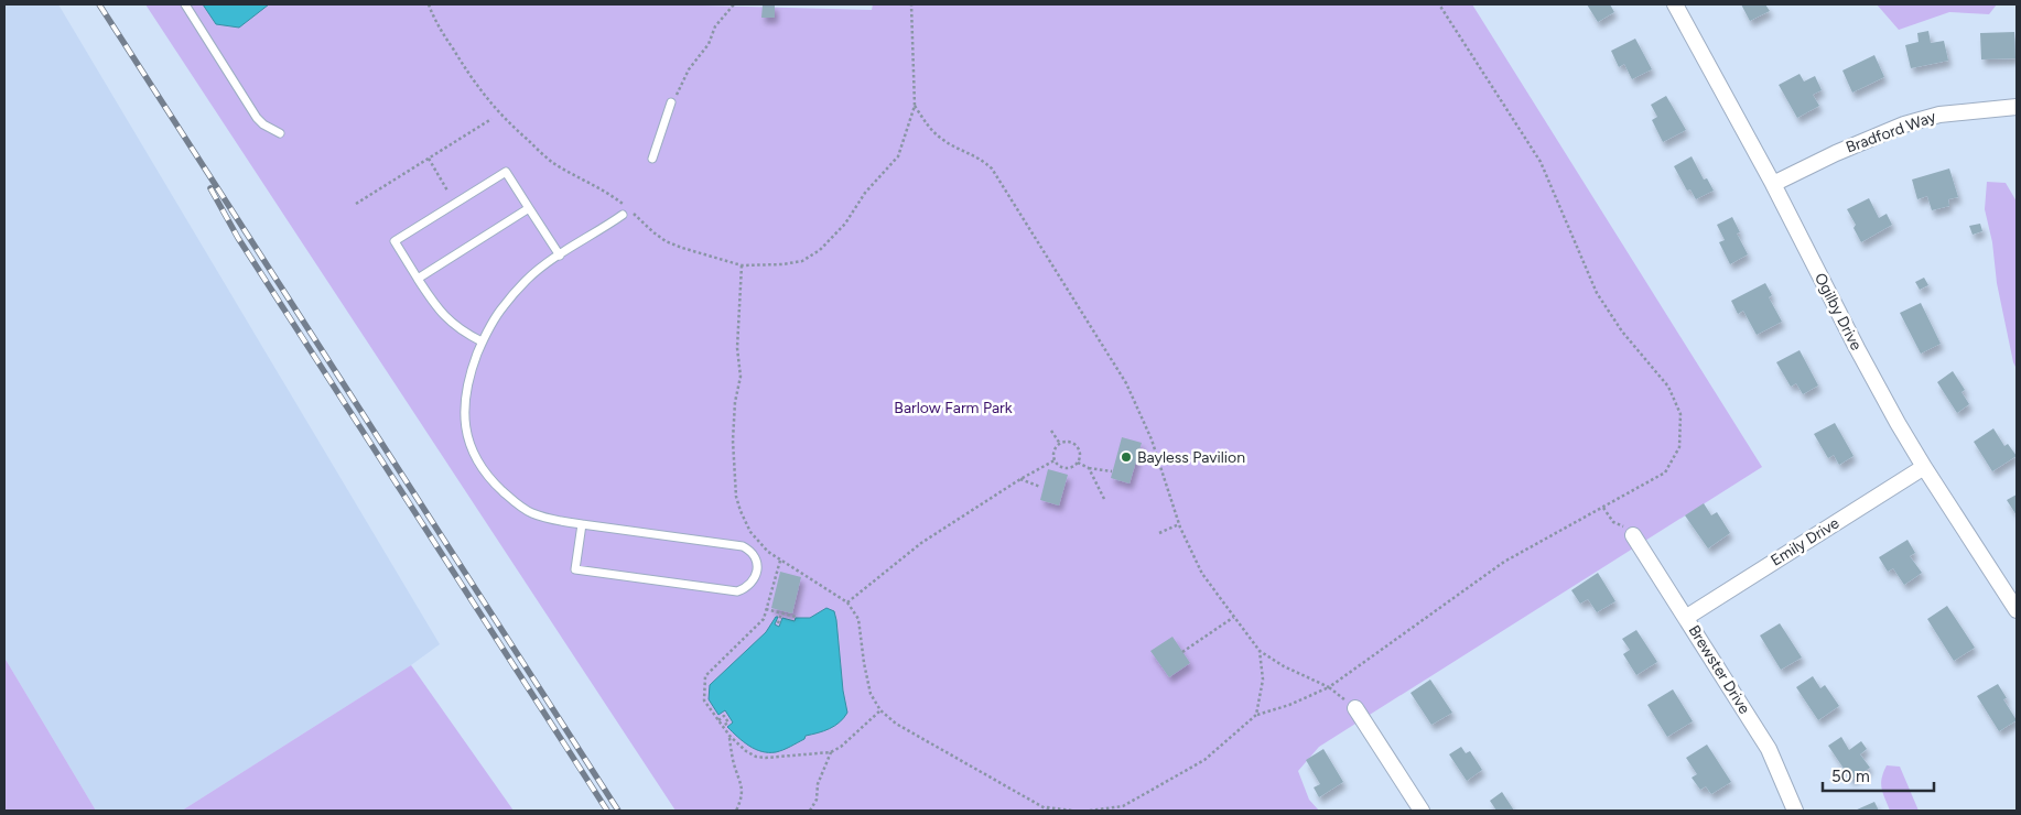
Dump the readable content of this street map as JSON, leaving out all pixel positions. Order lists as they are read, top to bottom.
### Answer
{
  "streets": {
    "street": [
      "Bradford Way",
      "Ogilby Drive",
      "Emily Drive",
      "Brewster Drive"
    ]
  },
  "crossings": [
    ["Bradford Way", "Ogilby Drive"],
    ["Ogilby Drive", "Emily Drive"],
    ["Emily Drive", "Brewster Drive"]
  ],
  "parks": ["Barlow Farm Park"],
  "places": ["Bayless Pavilion"],
  "scale_bar": "50 m"
}
